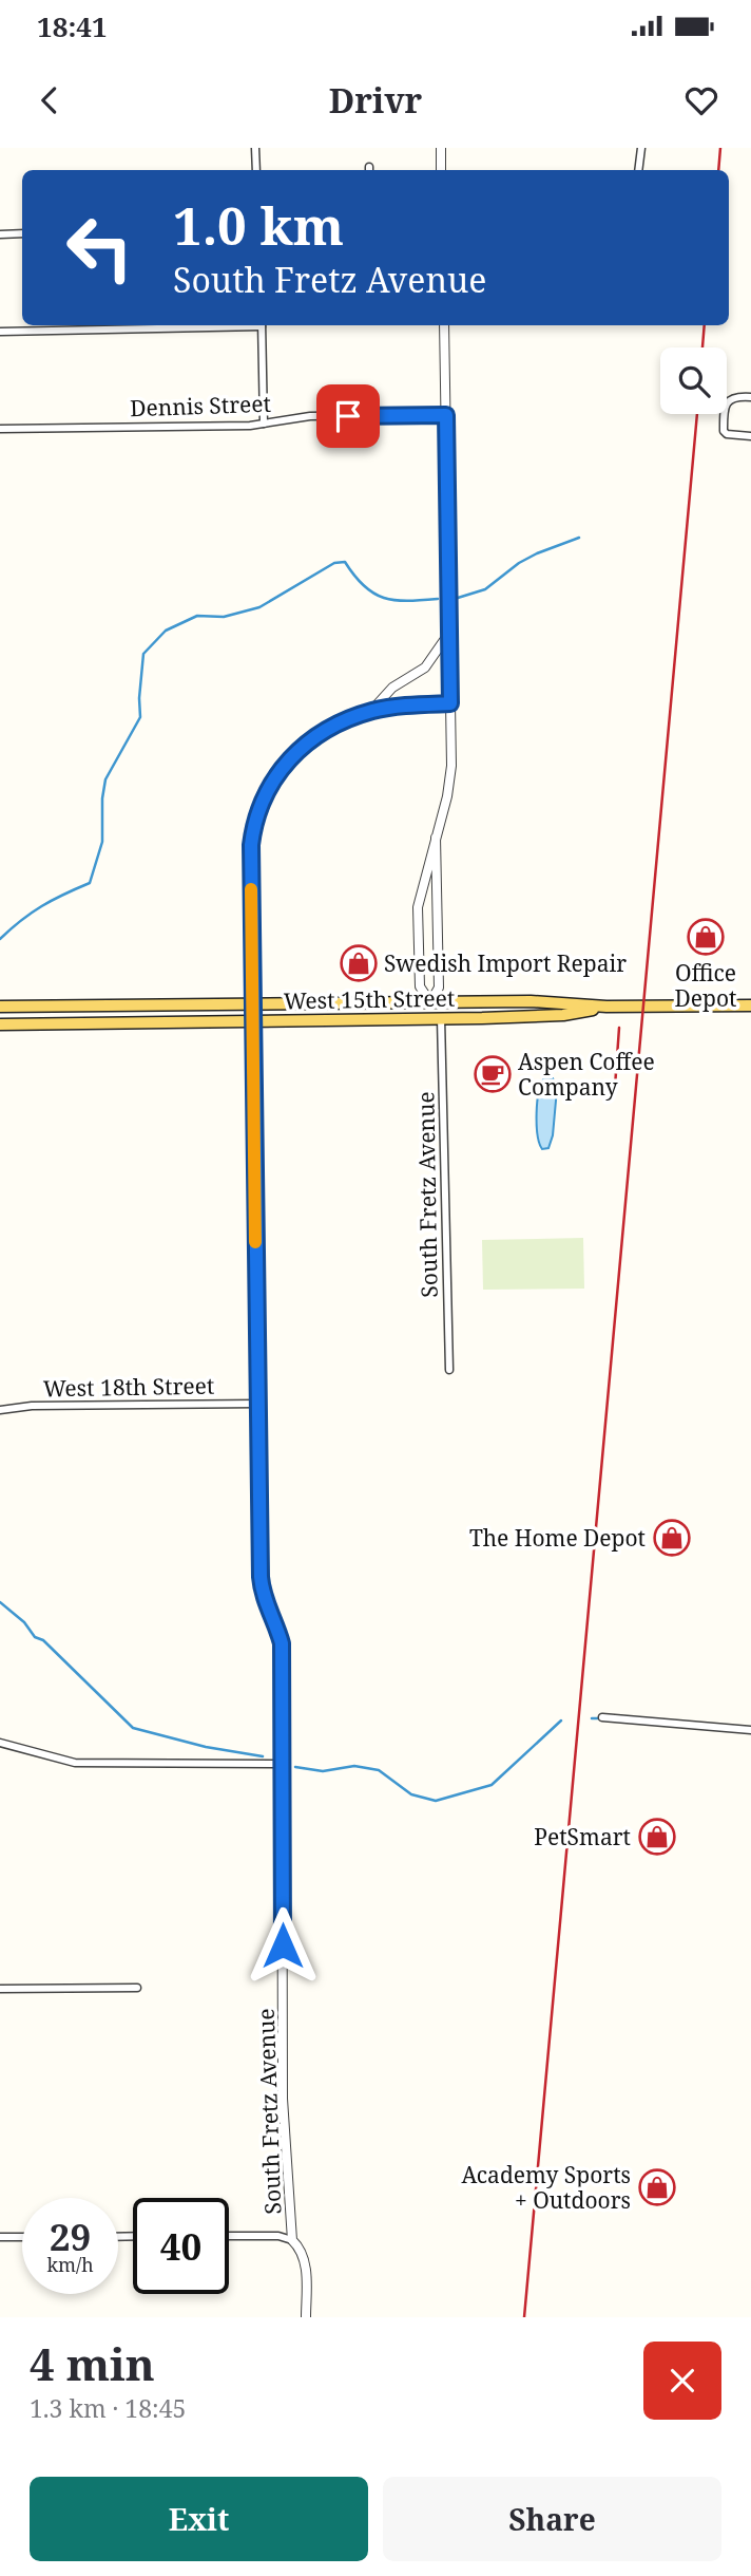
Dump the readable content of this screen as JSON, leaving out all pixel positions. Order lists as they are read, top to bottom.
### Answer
{
  "streets": {
    "main road": ["West 15th Street"],
    "street": ["Dennis Street", "South Fretz Avenue", "West 18th Street"]
  },
  "crossings": [
    ["West 15th Street", "South Fretz Avenue"],
    ["South Fretz Avenue", "West 18th Street"]
  ],
  "places": {
    "shop": [
      "Office Depot",
      "Swedish Import Repair",
      "The Home Depot",
      "PetSmart",
      "Academy Sports + Outdoors"
    ],
    "cafe": ["Aspen Coffee Company"]
  },
  "page": {
    "status": "18:41",
    "header": "Drivr",
    "turn": ["1.0 km", "South Fretz Avenue"],
    "speed": "29 km/h",
    "limit": "40",
    "heading": ["4 min", "1.3 km · 18:45"],
    "buttons": ["Exit", "Share"]
  }
}
